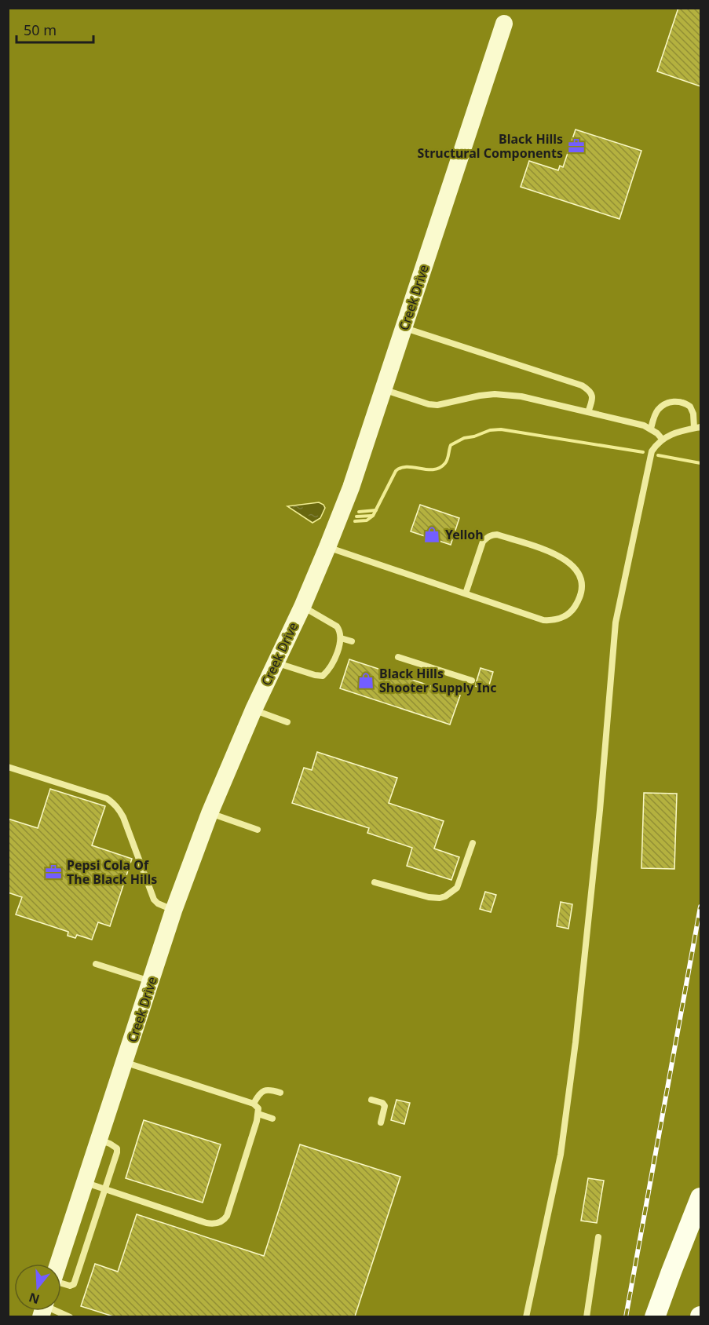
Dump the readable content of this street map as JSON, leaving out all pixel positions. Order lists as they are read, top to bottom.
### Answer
{
  "streets": {
    "street": ["Creek Drive"]
  },
  "places": {
    "office": ["Black Hills Structural Components", "Pepsi Cola Of The Black Hills"],
    "shop": ["Yelloh", "Black Hills Shooter Supply Inc"]
  },
  "scale_bar": "50 m",
  "north": "bottom"
}
